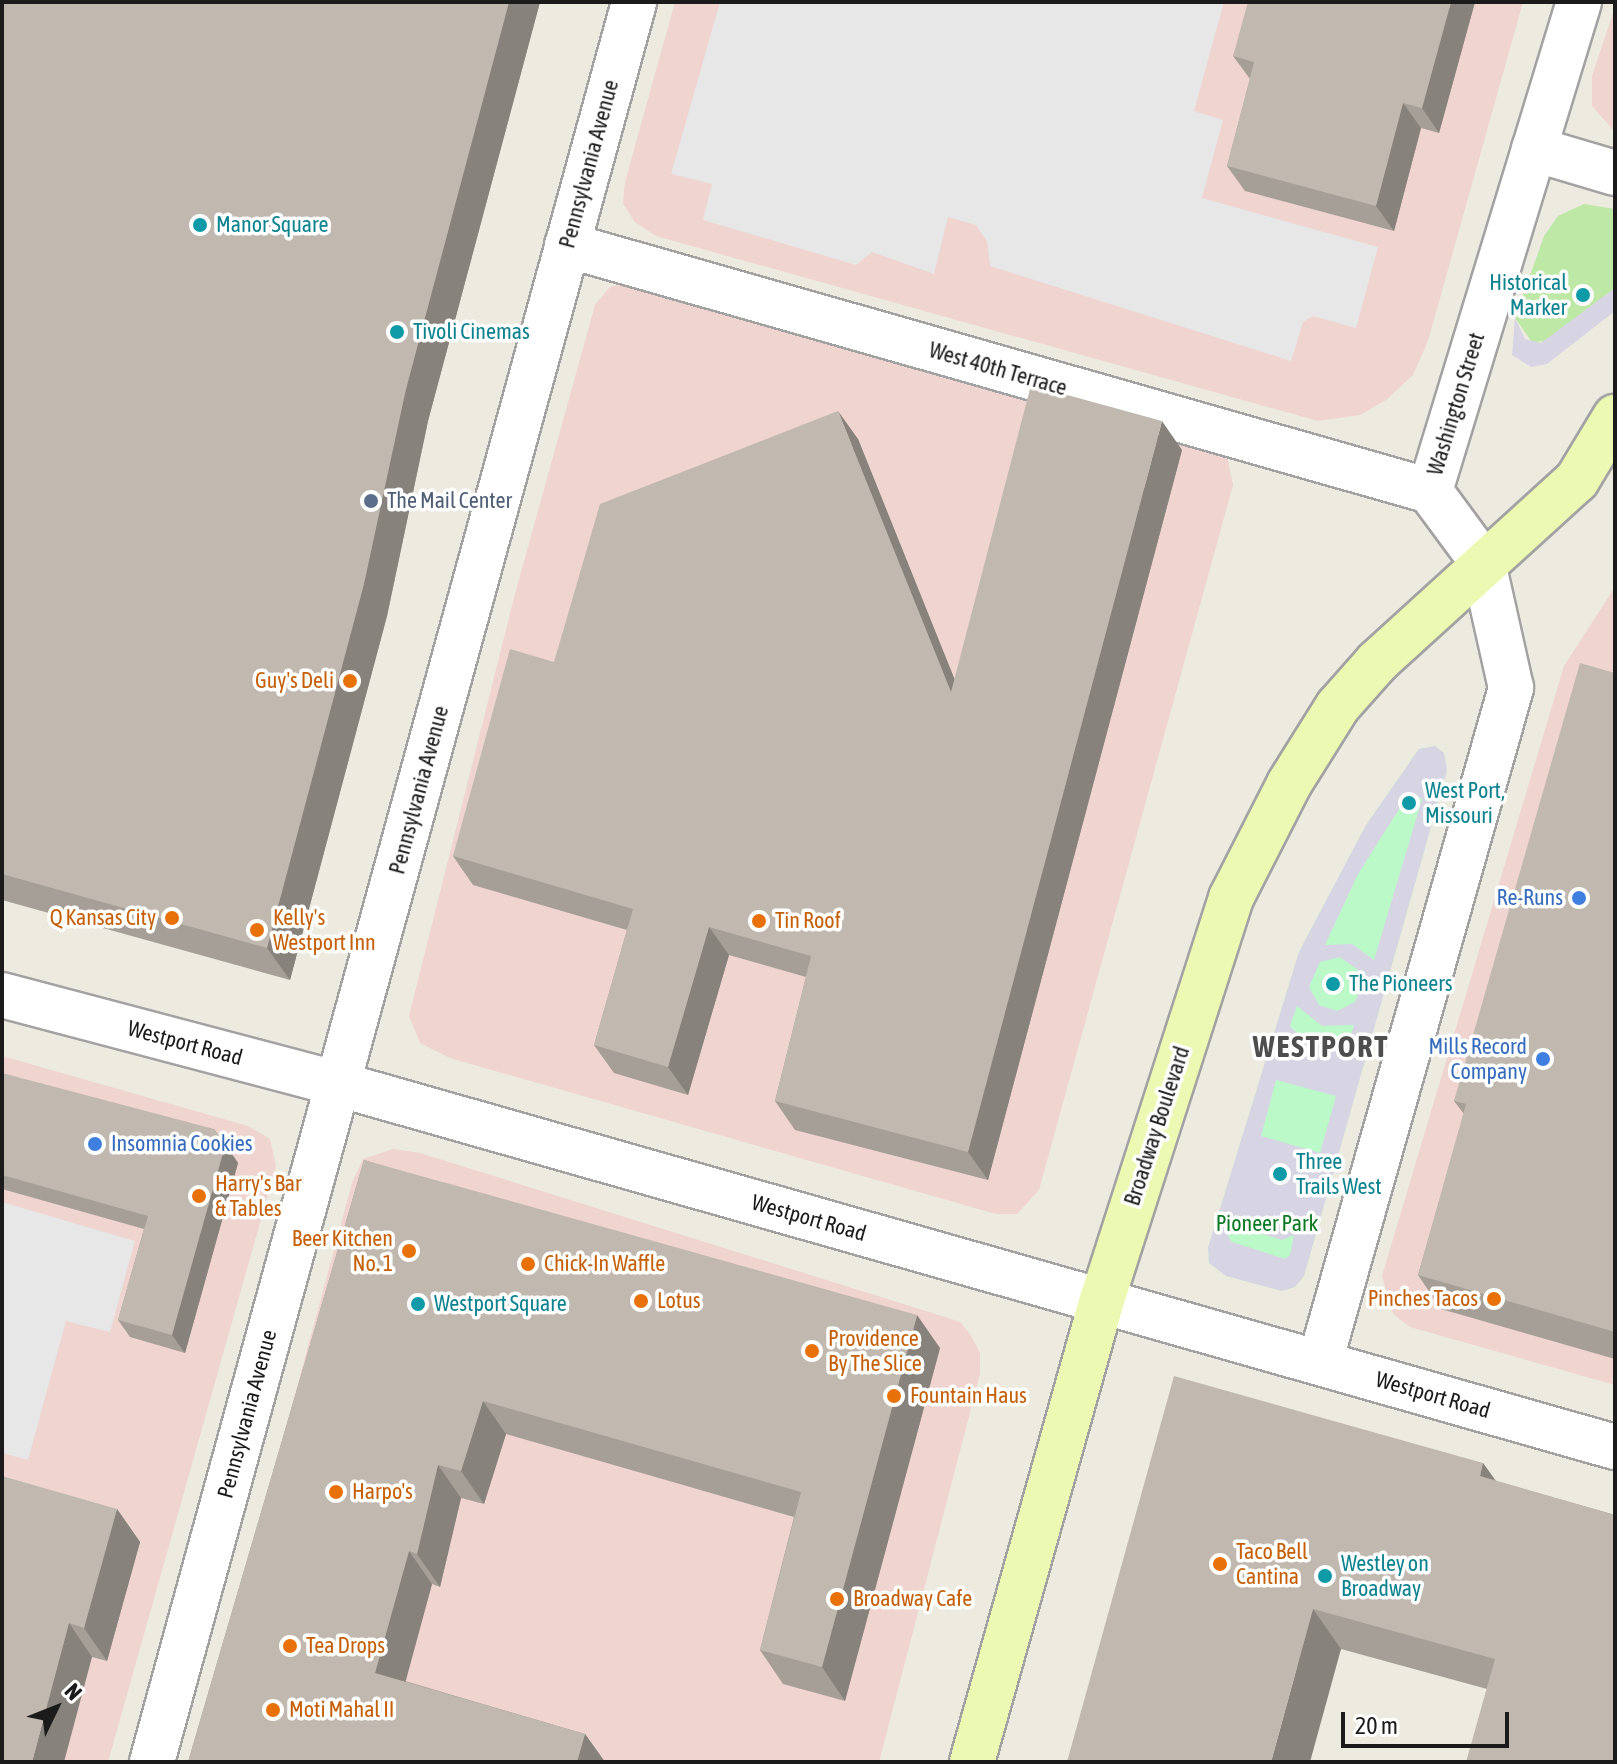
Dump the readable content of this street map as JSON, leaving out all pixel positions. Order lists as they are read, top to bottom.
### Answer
{
  "streets": {
    "main road": ["Broadway Boulevard"],
    "street": [
      "Pennsylvania Avenue",
      "West 40th Terrace",
      "Washington Street",
      "Westport Road"
    ]
  },
  "crossings": [
    ["Pennsylvania Avenue", "West 40th Terrace"],
    ["Pennsylvania Avenue", "Westport Road"],
    ["West 40th Terrace", "Washington Street"],
    ["Washington Street", "Broadway Boulevard"],
    ["Westport Road", "Broadway Boulevard"]
  ],
  "districts": ["WESTPORT"],
  "parks": ["Pioneer Park"],
  "places": [
    "Manor Square",
    "Historical Marker",
    "Tivoli Cinemas",
    "The Mail Center",
    "Guy's Deli",
    "West Port, Missouri",
    "Re-Runs",
    "Q Kansas City",
    "Tin Roof",
    "Kelly's Westport Inn",
    "The Pioneers",
    "Mills Record Company",
    "Insomnia Cookies",
    "Three Trails West",
    "Harry's Bar & Tables",
    "Beer Kitchen No. 1",
    "Chick-In Waffle",
    "Pinches Tacos",
    "Lotus",
    "Westport Square",
    "Providence By The Slice",
    "Fountain Haus",
    "Harpo's",
    "Taco Bell Cantina",
    "Westley on Broadway",
    "Broadway Cafe",
    "Tea Drops",
    "Moti Mahal II"
  ],
  "scale_bar": "20 m",
  "north": "top right"
}
